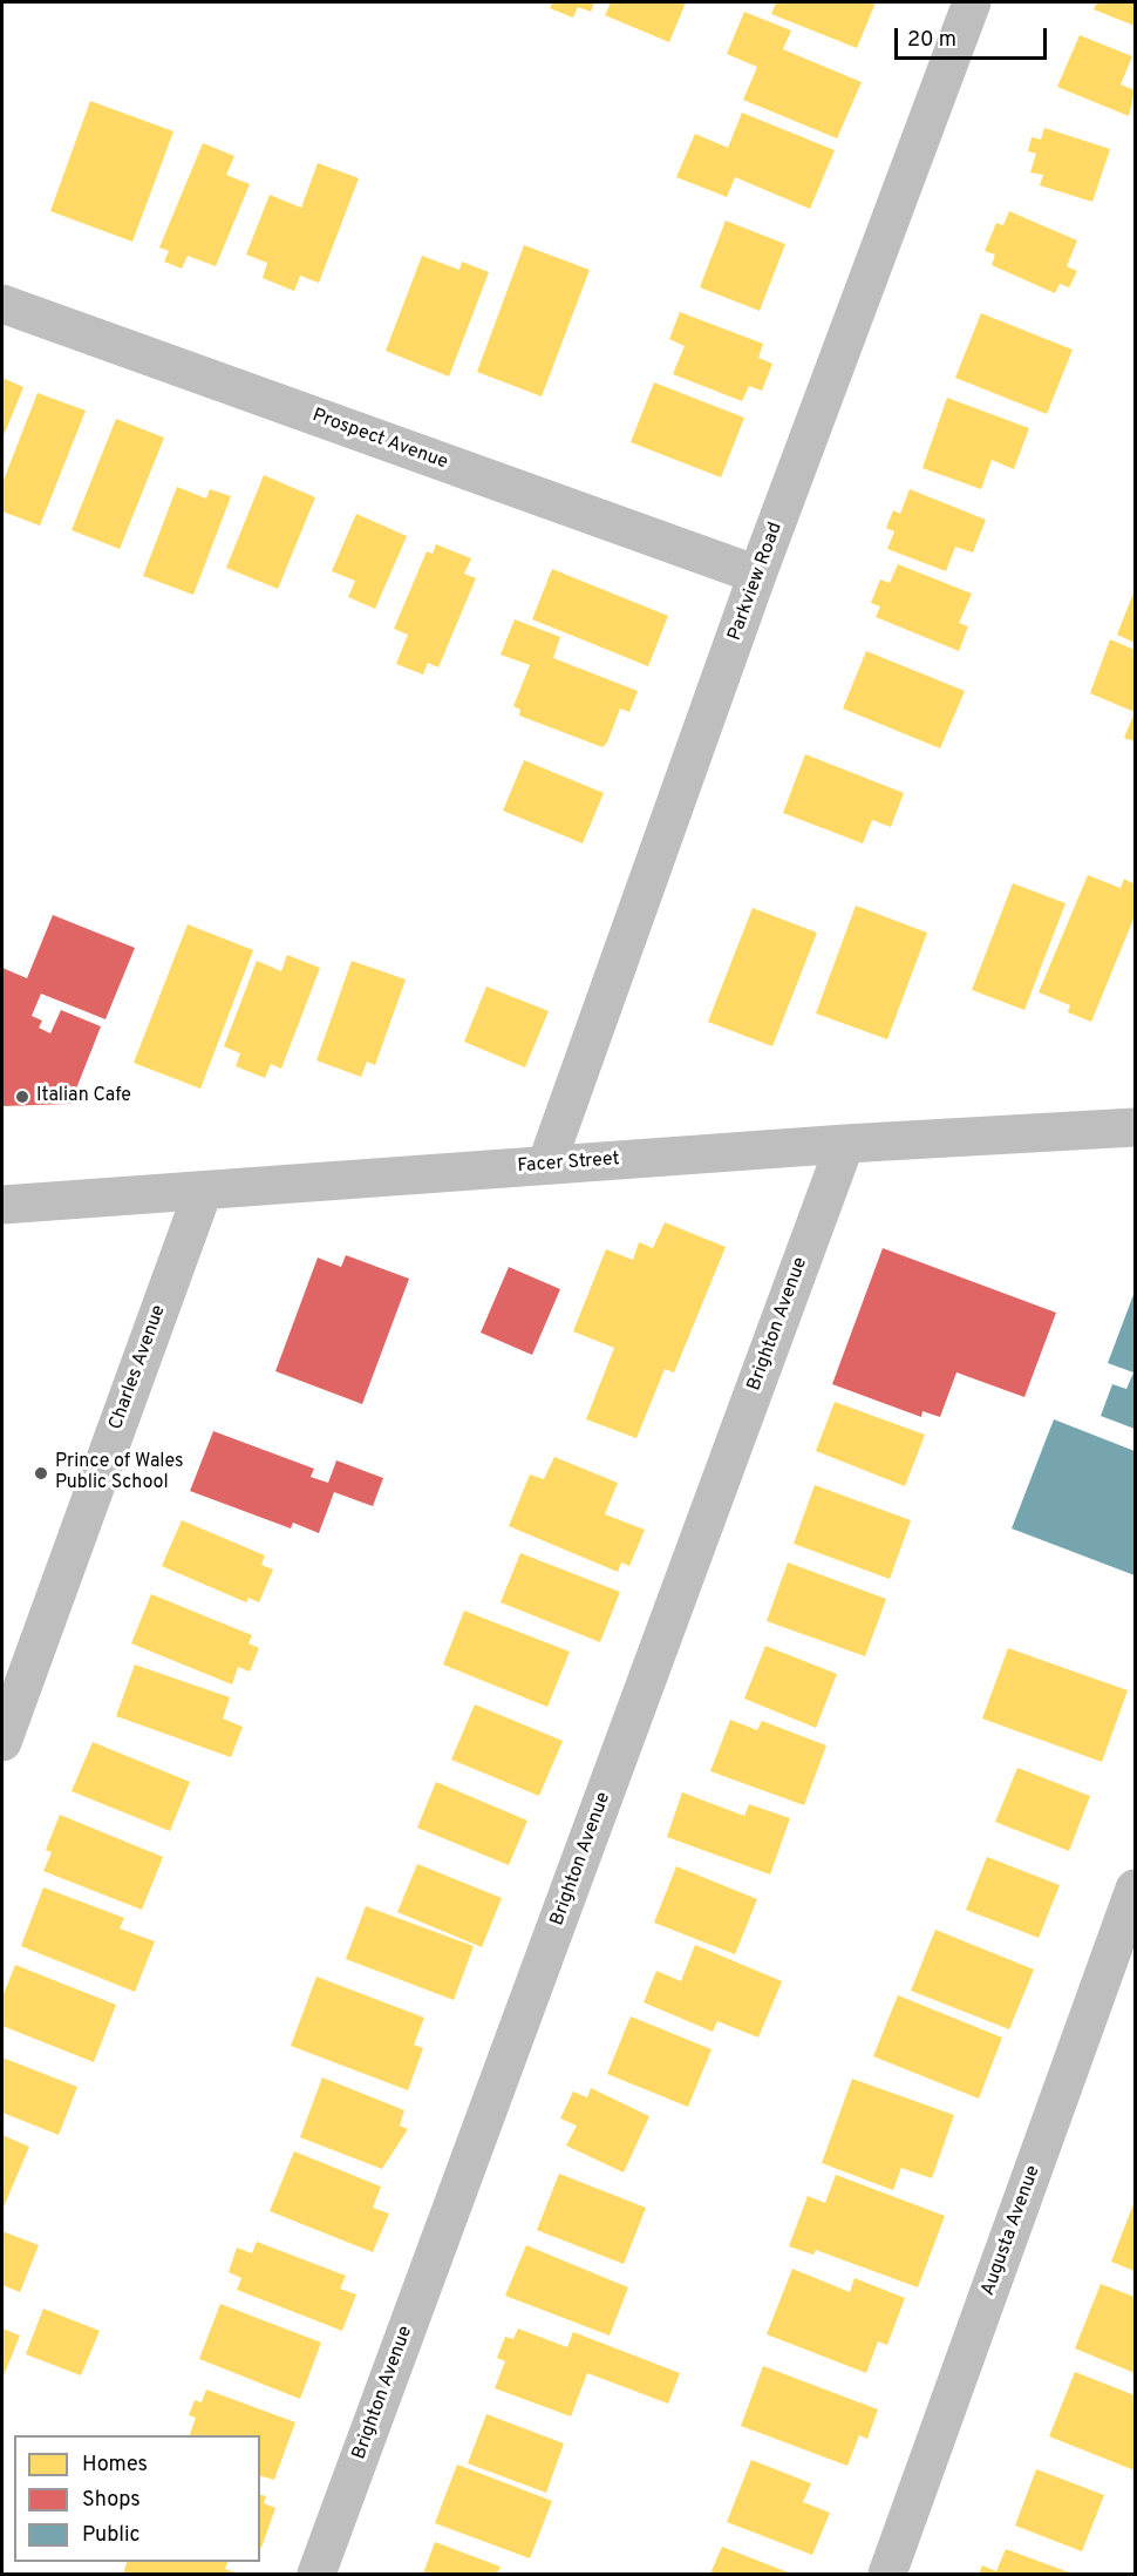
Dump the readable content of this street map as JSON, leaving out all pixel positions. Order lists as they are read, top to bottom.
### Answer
{
  "streets": {
    "street": [
      "Prospect Avenue",
      "Parkview Road",
      "Facer Street",
      "Brighton Avenue",
      "Charles Avenue",
      "Augusta Avenue"
    ]
  },
  "crossings": [
    ["Prospect Avenue", "Parkview Road"],
    ["Parkview Road", "Facer Street"],
    ["Facer Street", "Brighton Avenue"],
    ["Facer Street", "Charles Avenue"]
  ],
  "places": ["Italian Cafe", "Prince of Wales Public School"],
  "legend": ["Homes", "Shops", "Public"],
  "scale_bar": "20 m"
}
